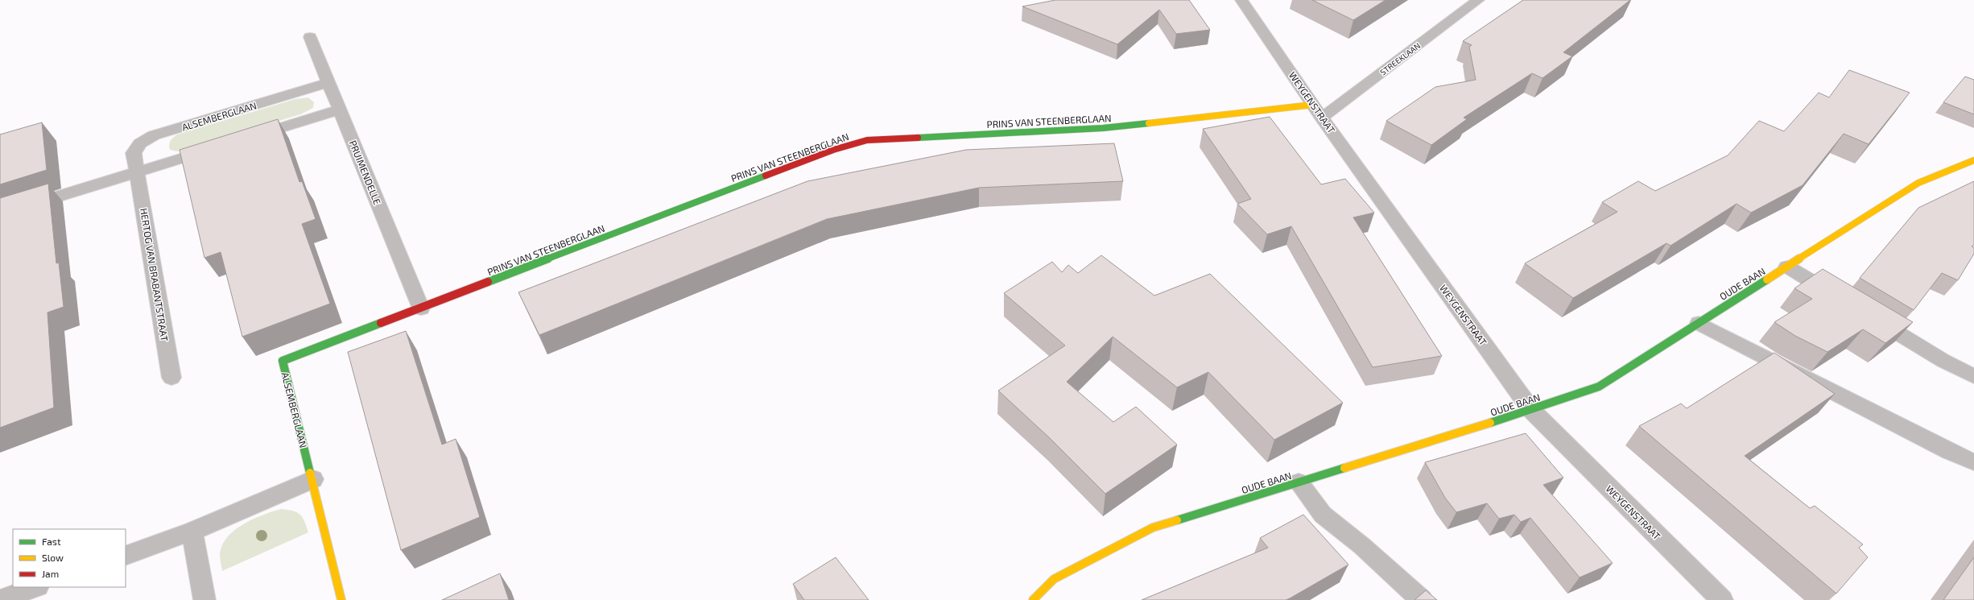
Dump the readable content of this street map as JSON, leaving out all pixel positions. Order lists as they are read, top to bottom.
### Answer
{
  "streets": {
    "street": [
      "STREEKLAAN",
      "WEYGENSTRAAT",
      "ALSEMBERGLAAN",
      "PRINS VAN STEENBERGLAAN",
      "PRUIMENDELLE",
      "HERTOG VAN BRABANTSTRAAT",
      "OUDE BAAN"
    ]
  },
  "crossings": [
    ["STREEKLAAN", "WEYGENSTRAAT"],
    ["WEYGENSTRAAT", "PRINS VAN STEENBERGLAAN"],
    ["WEYGENSTRAAT", "OUDE BAAN"],
    ["ALSEMBERGLAAN", "PRINS VAN STEENBERGLAAN"],
    ["ALSEMBERGLAAN", "PRUIMENDELLE"],
    ["ALSEMBERGLAAN", "HERTOG VAN BRABANTSTRAAT"],
    ["PRINS VAN STEENBERGLAAN", "PRUIMENDELLE"]
  ],
  "legend": ["Fast", "Slow", "Jam"]
}
